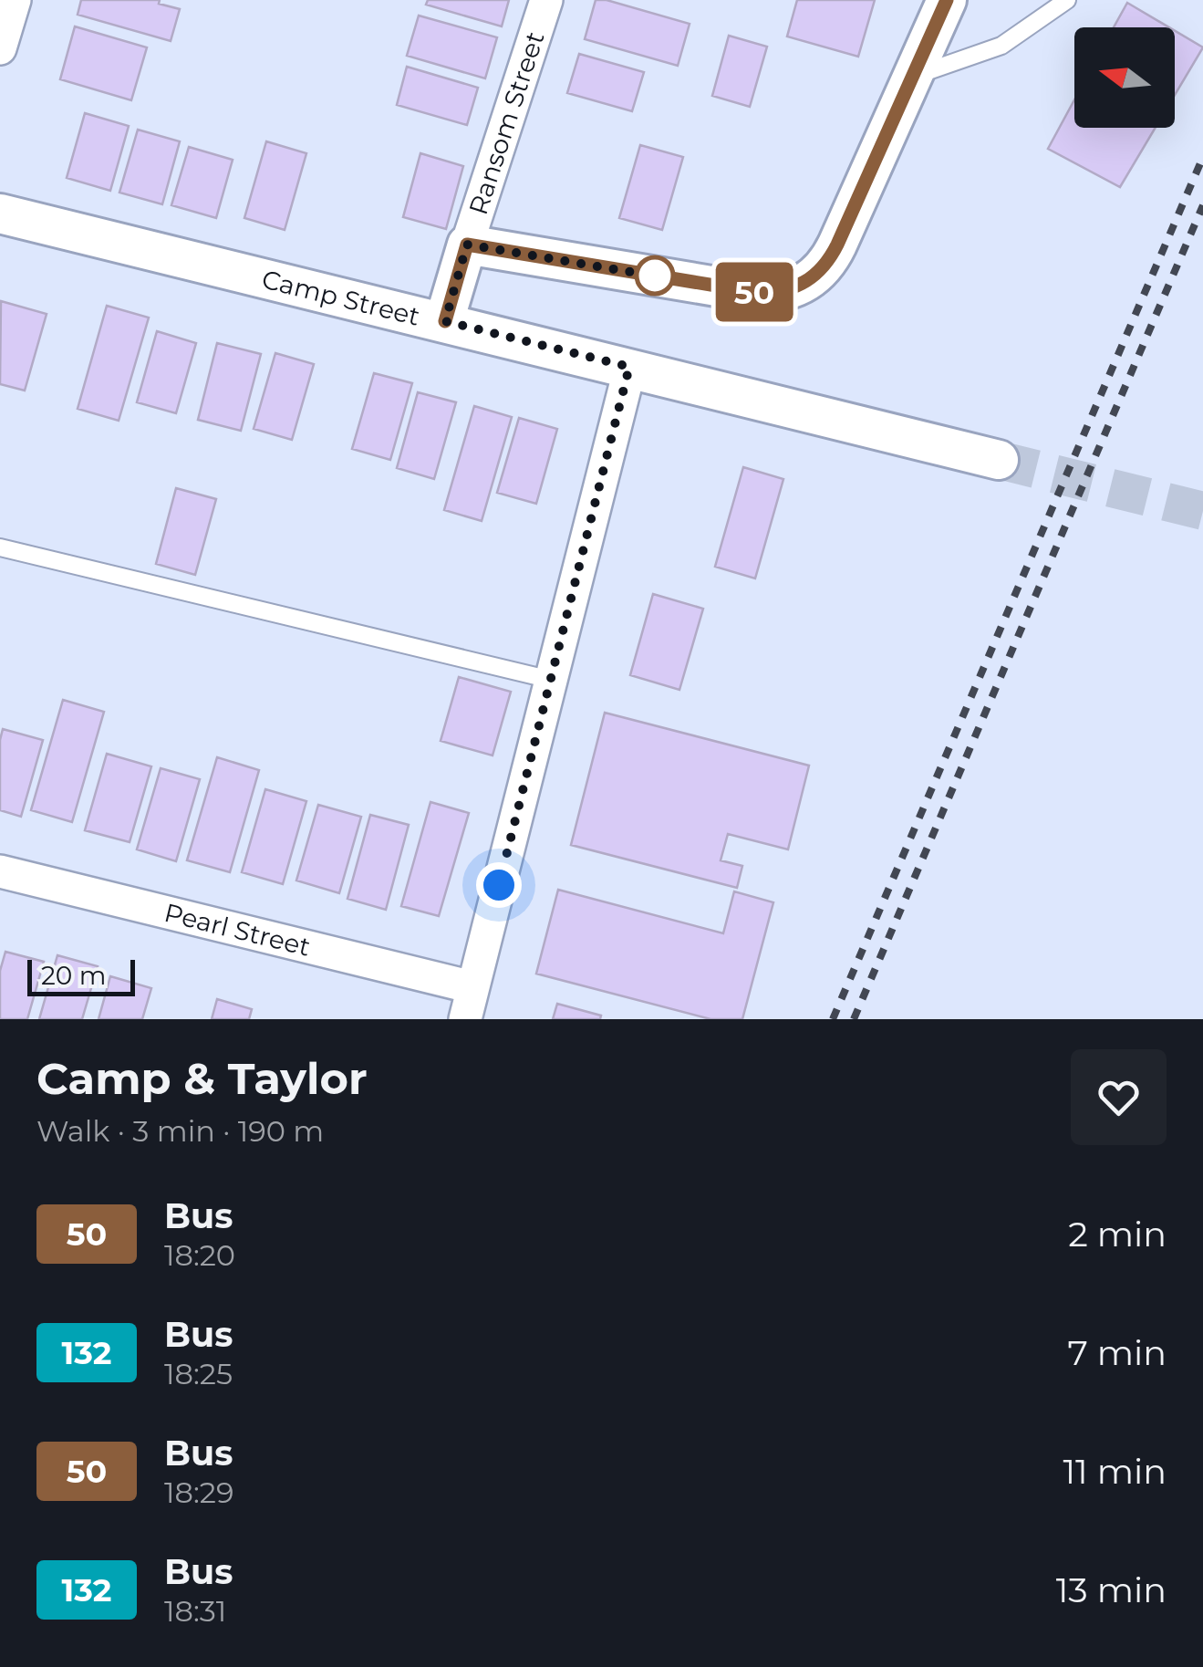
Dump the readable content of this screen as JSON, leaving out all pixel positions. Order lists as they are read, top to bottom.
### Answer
{
  "streets": {
    "street": ["Ransom Street", "Camp Street", "Pearl Street"]
  },
  "lines": ["bus line 50"],
  "scale_bar": "20 m",
  "north": "left",
  "page": {
    "on_map": "50",
    "scale": "20 m",
    "heading": ["Camp & Taylor", "Walk · 3 min · 190 m"],
    "list": [
      {
        "mark": "50",
        "name": "Bus",
        "note": "18:20",
        "value": "2 min"
      },
      {
        "mark": "132",
        "name": "Bus",
        "note": "18:25",
        "value": "7 min"
      },
      {
        "mark": "50",
        "name": "Bus",
        "note": "18:29",
        "value": "11 min"
      },
      {
        "mark": "132",
        "name": "Bus",
        "note": "18:31",
        "value": "13 min"
      }
    ]
  }
}
